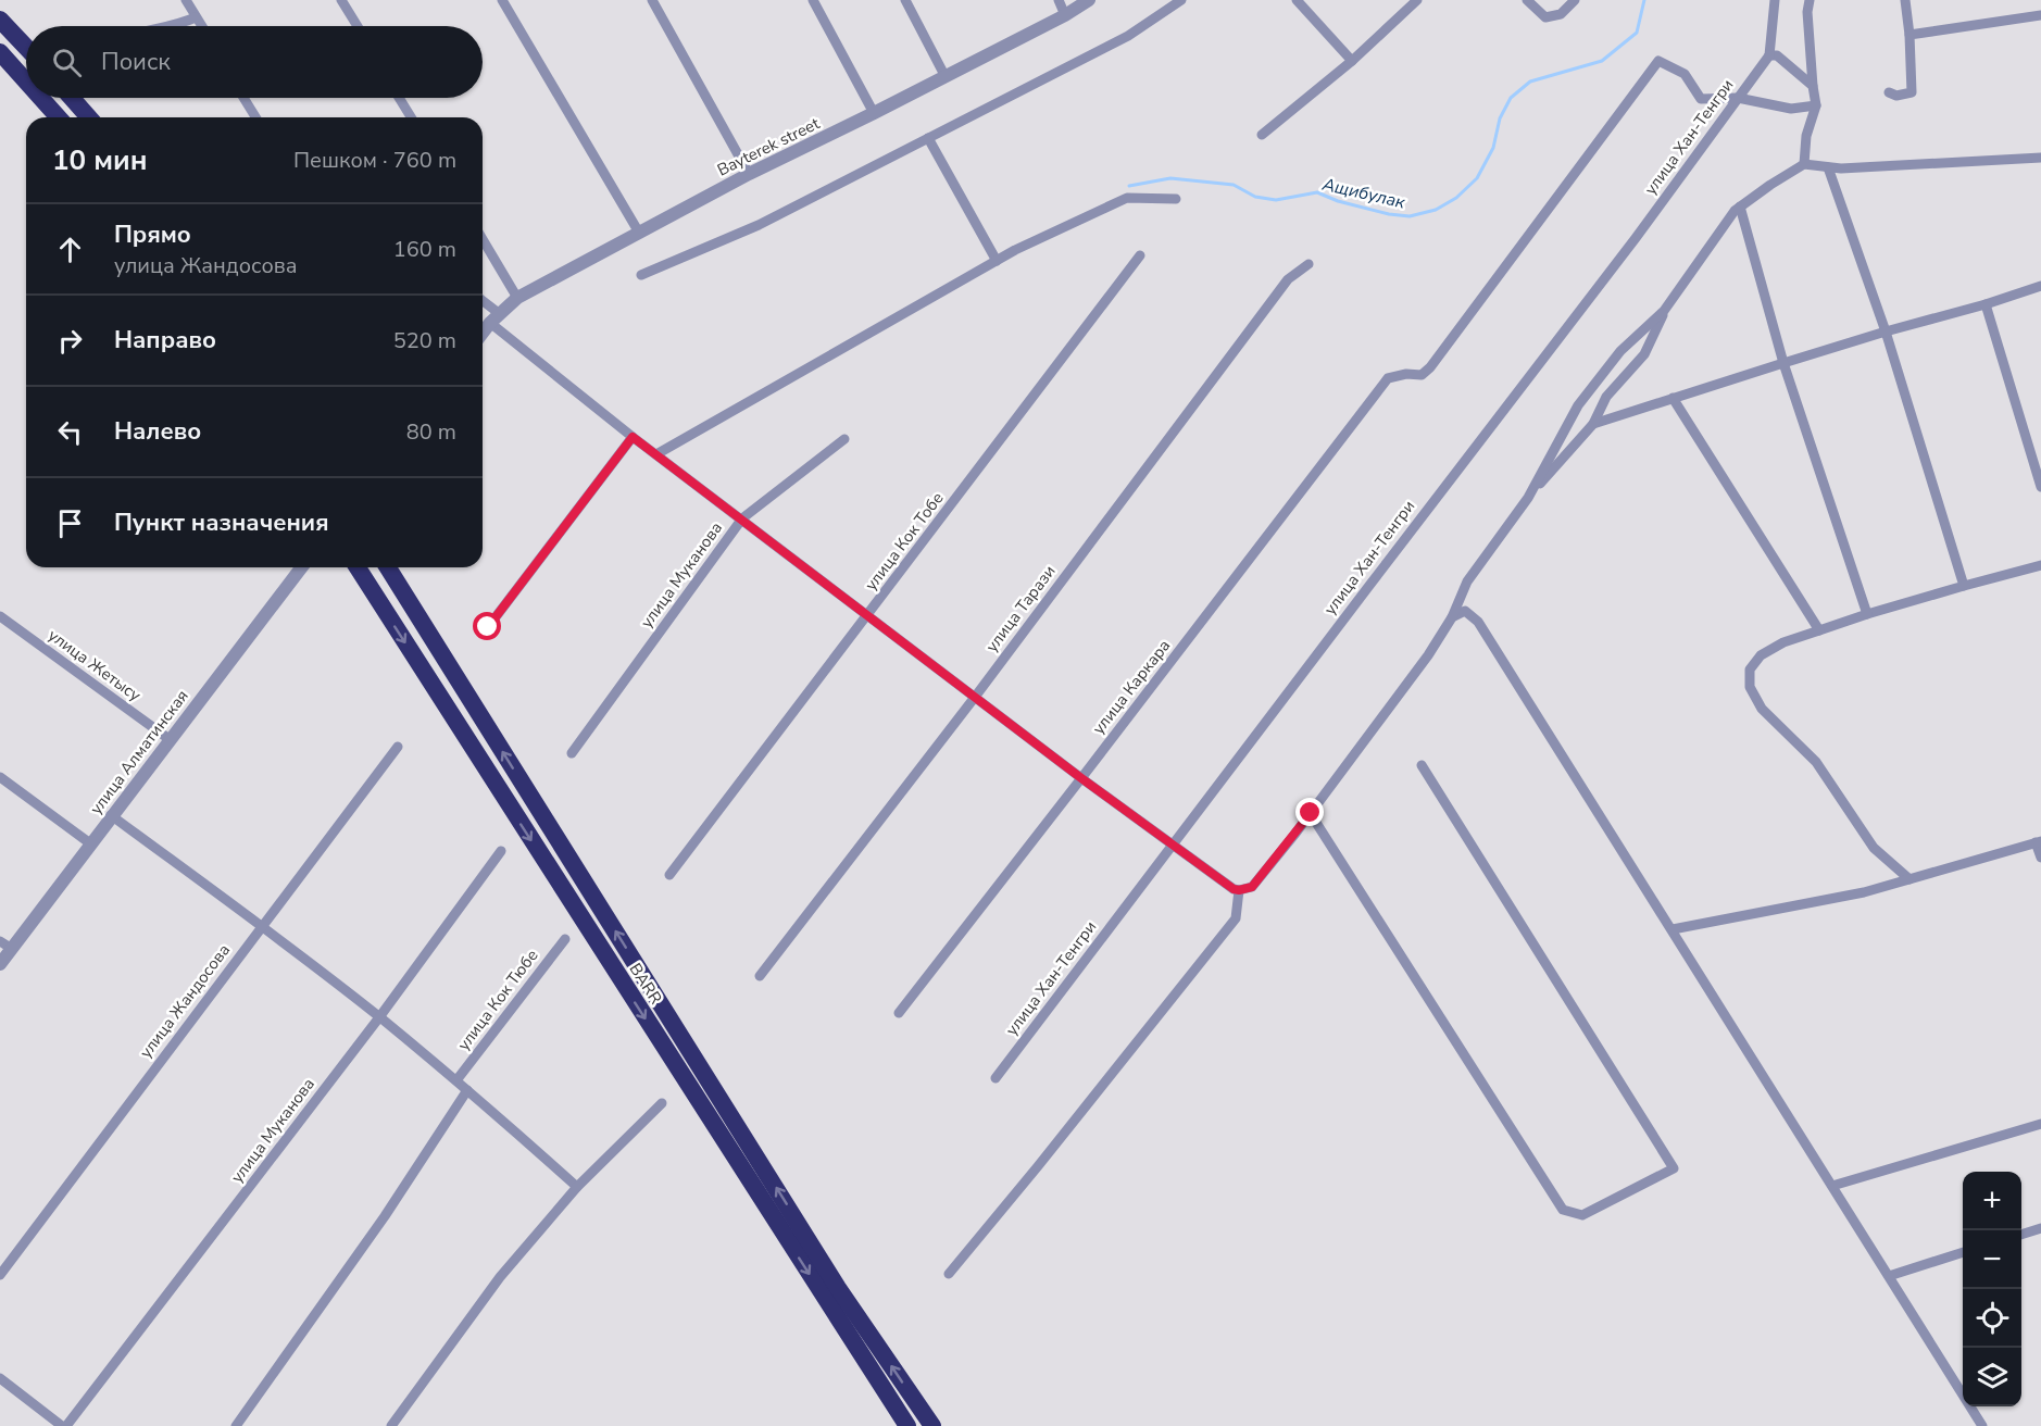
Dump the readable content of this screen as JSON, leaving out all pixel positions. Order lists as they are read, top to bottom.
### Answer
{
  "streets": {
    "highway": ["BARR"],
    "street": [
      "улица Хан-Тенгри",
      "Bayterek street",
      "улица Кок Тобе",
      "улица Муканова",
      "улица Тарази",
      "улица Жетысу",
      "улица Каркара",
      "улица Алматинская",
      "улица Кок Тюбе",
      "улица Жандосова"
    ]
  },
  "crossings": [
    ["улица Хан-Тенгри", "улица Каркара"],
    ["улица Жетысу", "улица Алматинская"]
  ],
  "water": ["Ащибулак"],
  "page": {
    "search": "Поиск",
    "heading": ["10 мин", "Пешком · 760 m"],
    "list": [
      ["Прямо", "улица Жандосова", "160 m"],
      ["Направо", "520 m"],
      ["Налево", "80 m"],
      "Пункт назначения"
    ],
    "map_buttons": ["+", "−"]
  }
}
